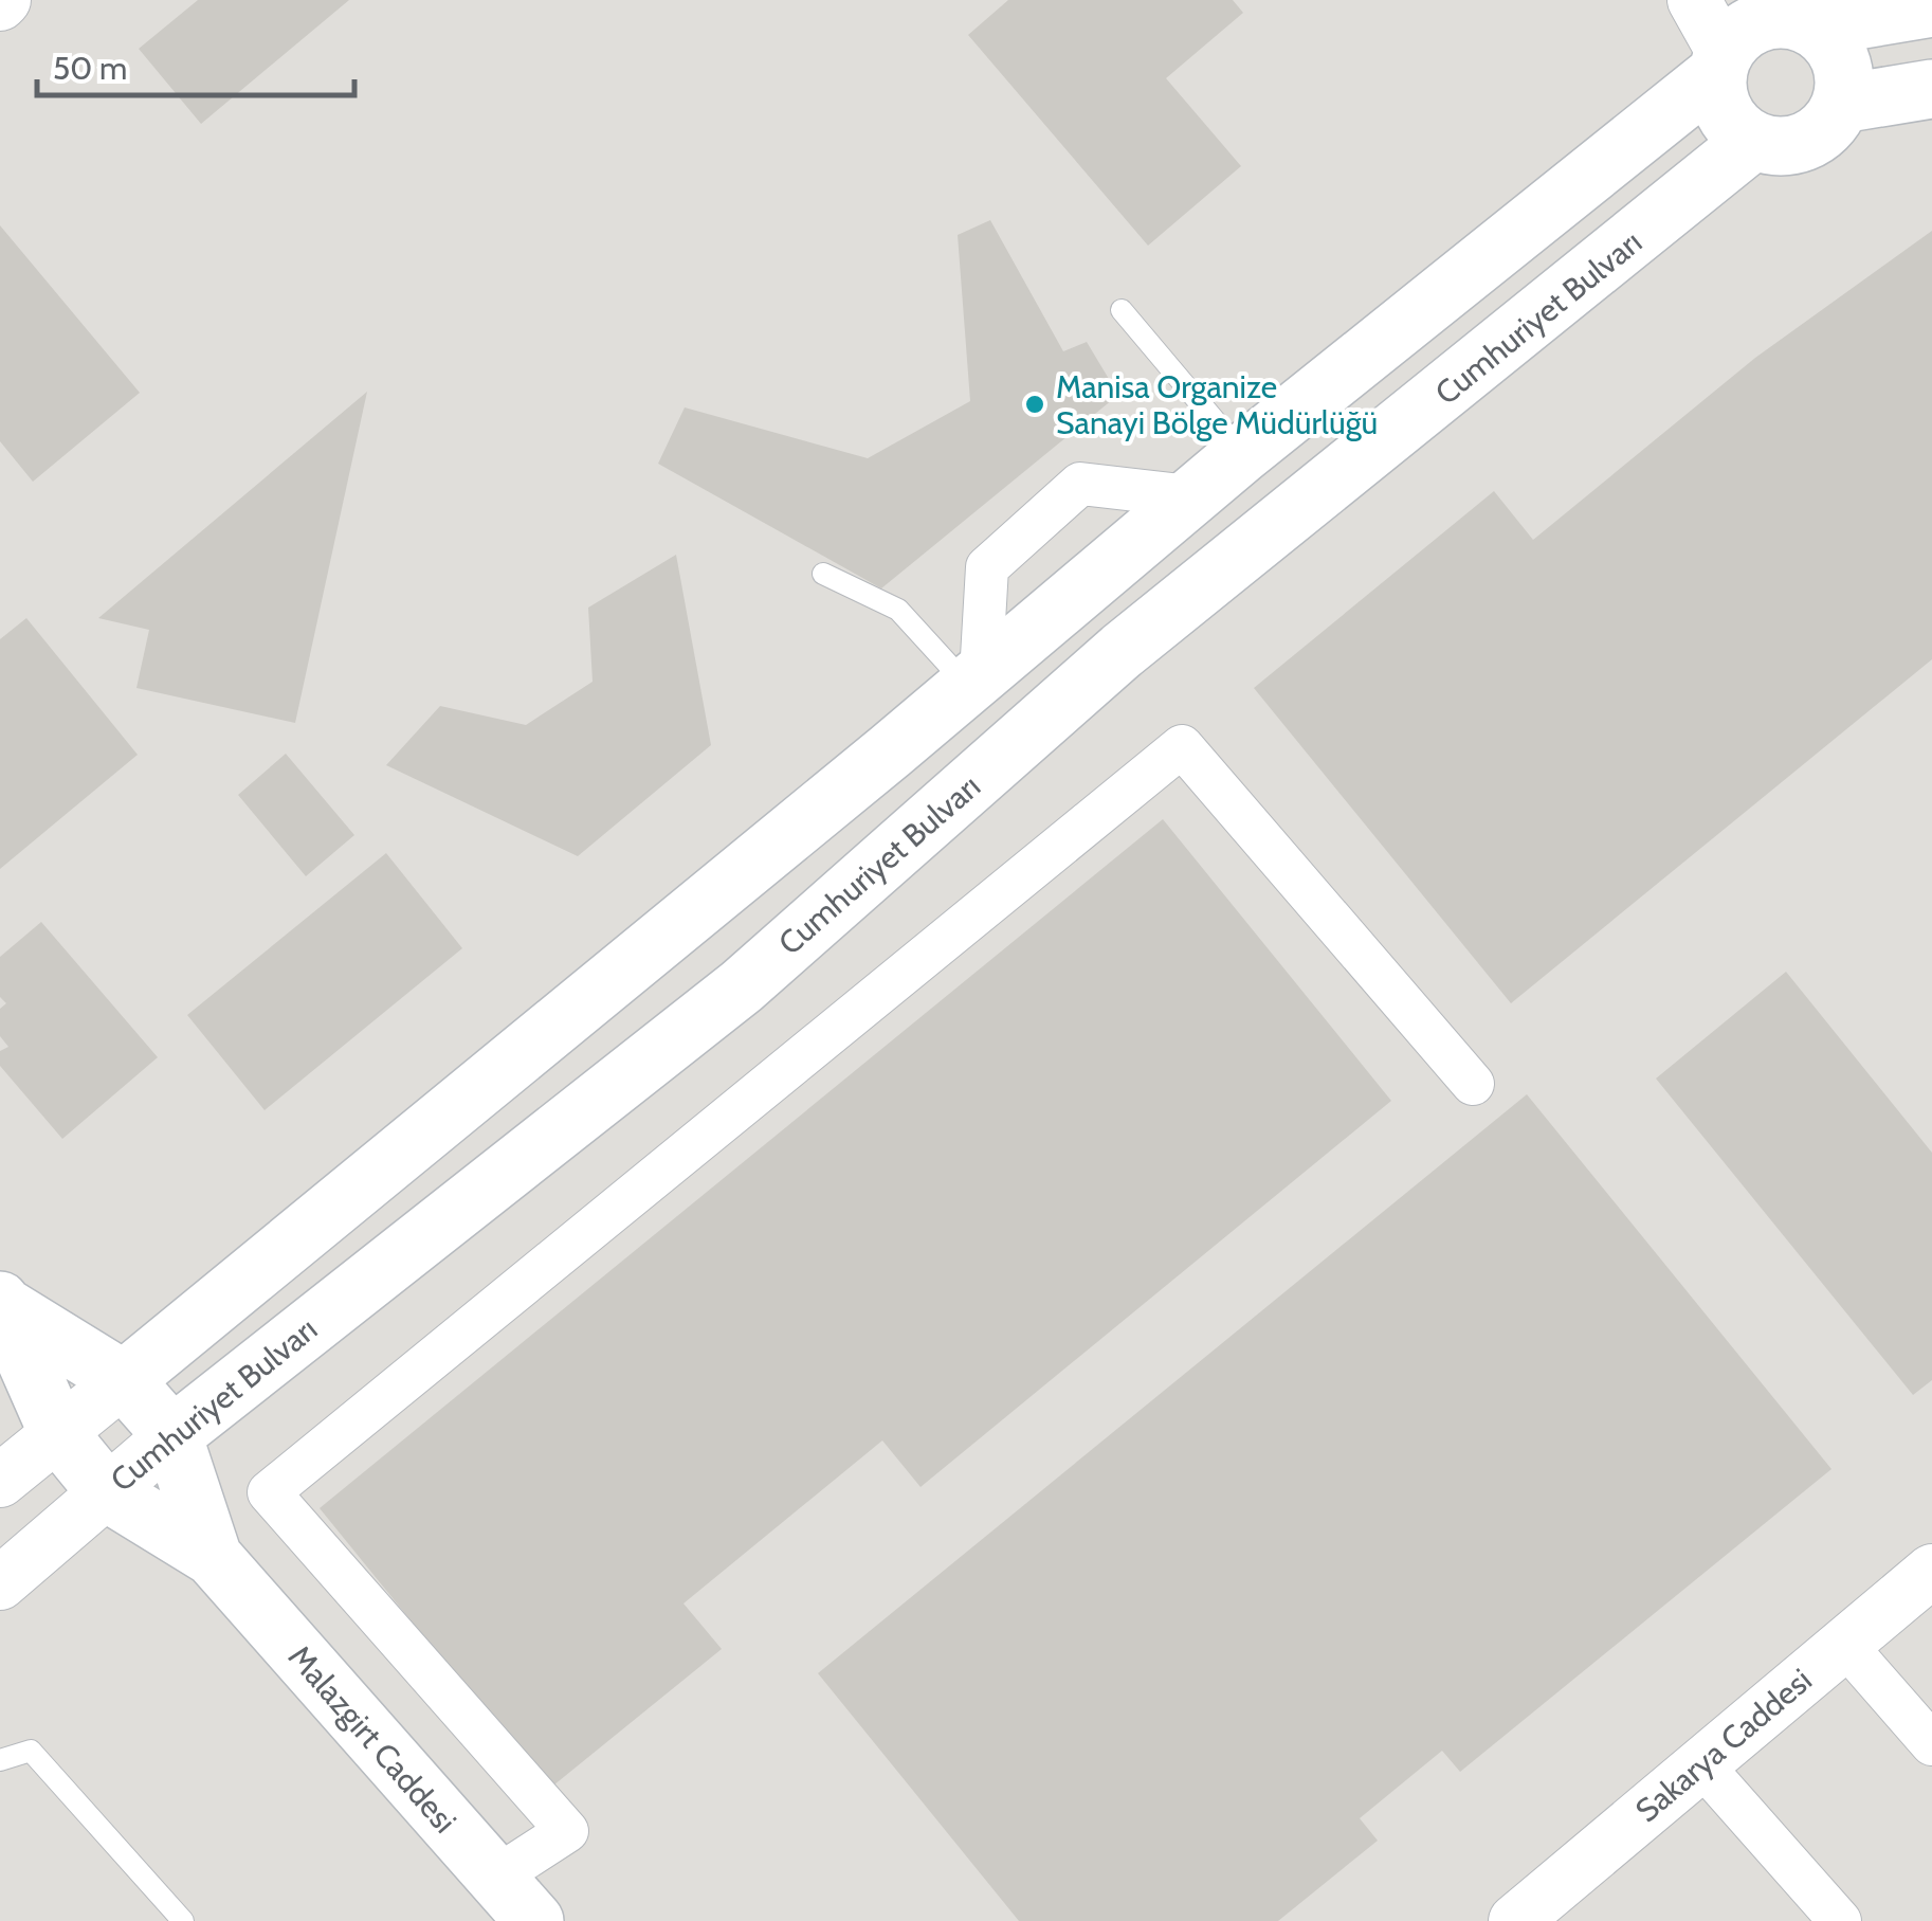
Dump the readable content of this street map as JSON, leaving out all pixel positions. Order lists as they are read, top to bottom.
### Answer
{
  "streets": {
    "main road": ["Cumhuriyet Bulvarı", "Malazgirt Caddesi"],
    "street": ["Sakarya Caddesi"]
  },
  "places": ["Manisa Organize Sanayi Bölge Müdürlüğü"],
  "scale_bar": "50 m"
}
